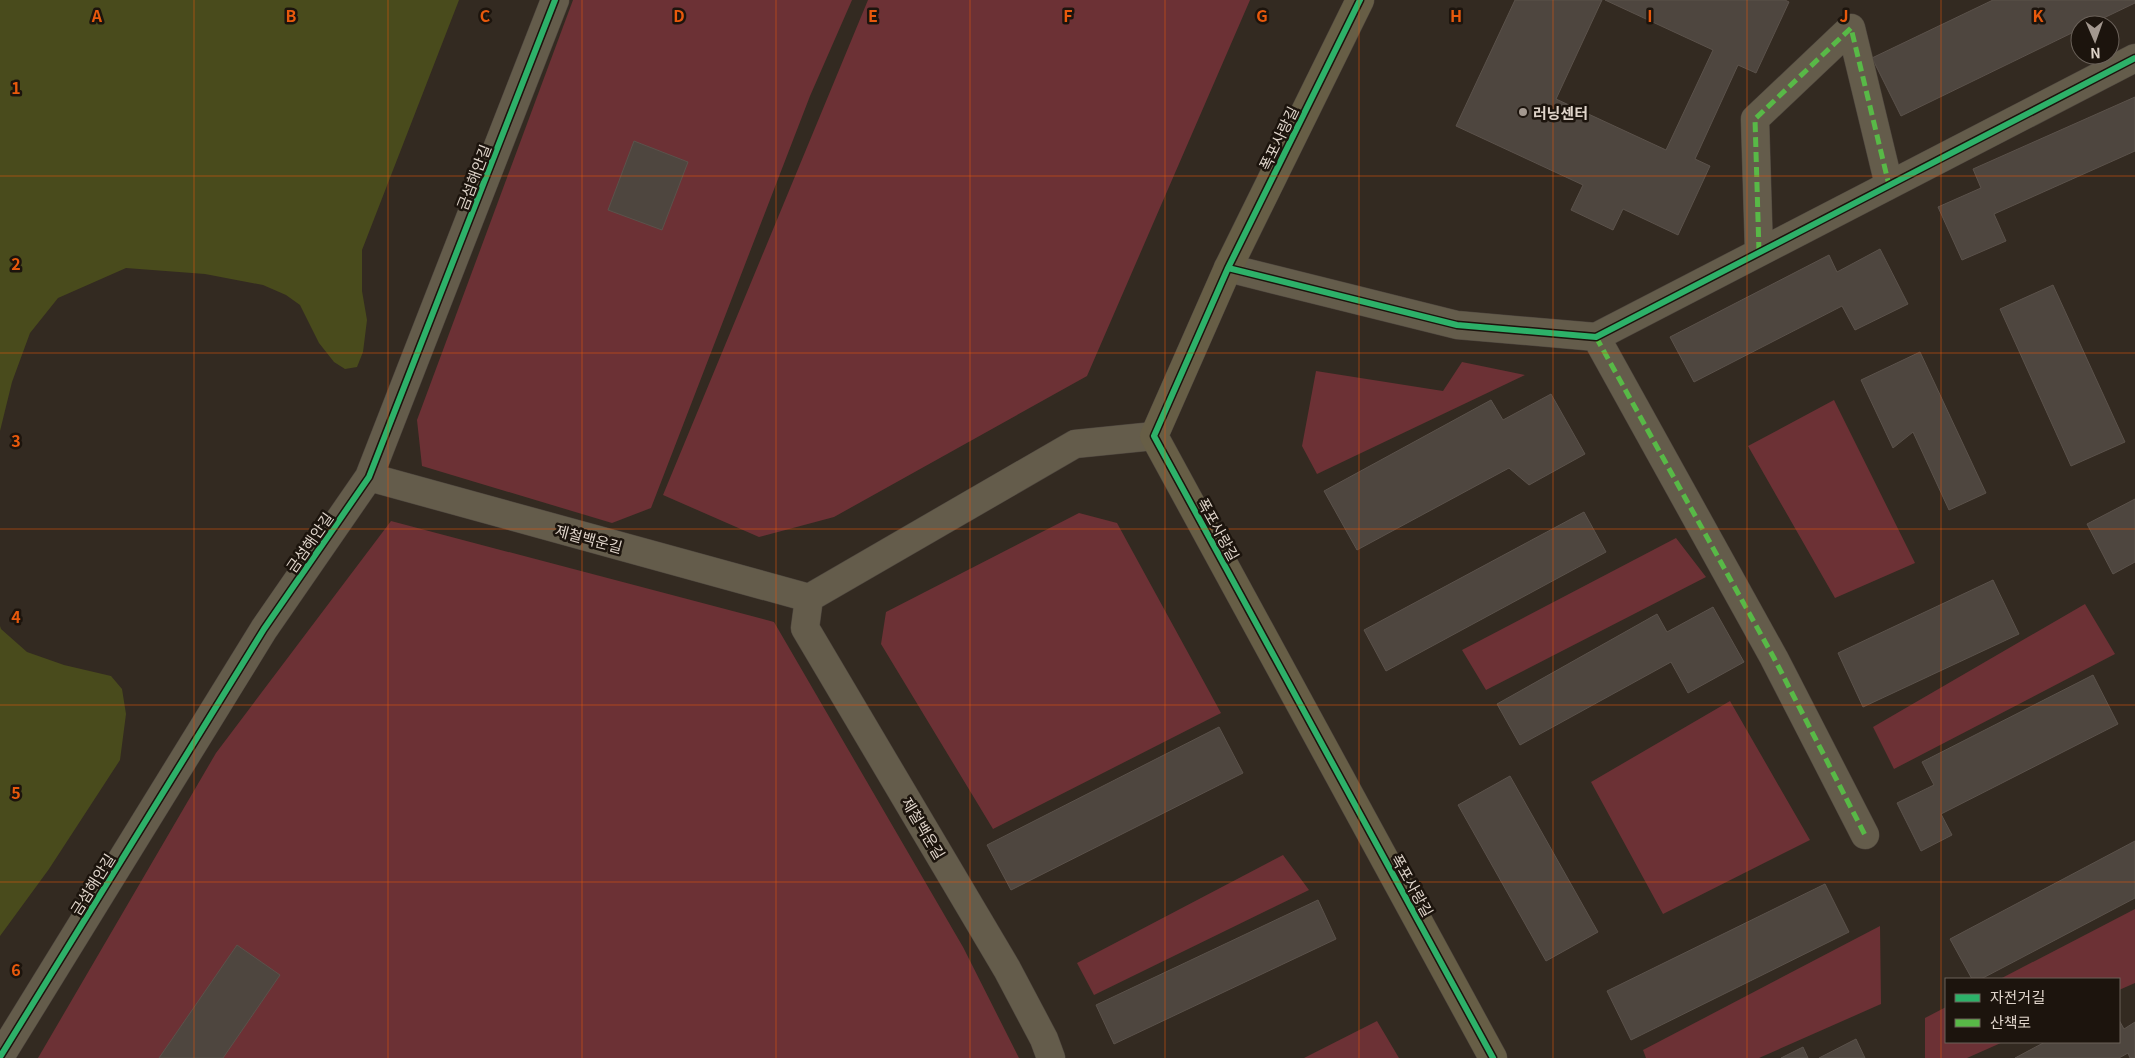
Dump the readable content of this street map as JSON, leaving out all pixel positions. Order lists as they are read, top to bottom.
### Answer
{
  "streets": {
    "street": ["폭포사랑길", "금섬해안길", "제철백운길"]
  },
  "crossings": [
    ["금섬해안길", "제철백운길"]
  ],
  "places": ["러닝센터"],
  "legend": ["자전거길", "산책로"],
  "north": "bottom",
  "grid": {
    "columns": [
      "A",
      "B",
      "C",
      "D",
      "E",
      "F",
      "G",
      "H",
      "I",
      "J",
      "K"
    ],
    "rows": [
      "1",
      "2",
      "3",
      "4",
      "5",
      "6"
    ]
  }
}
